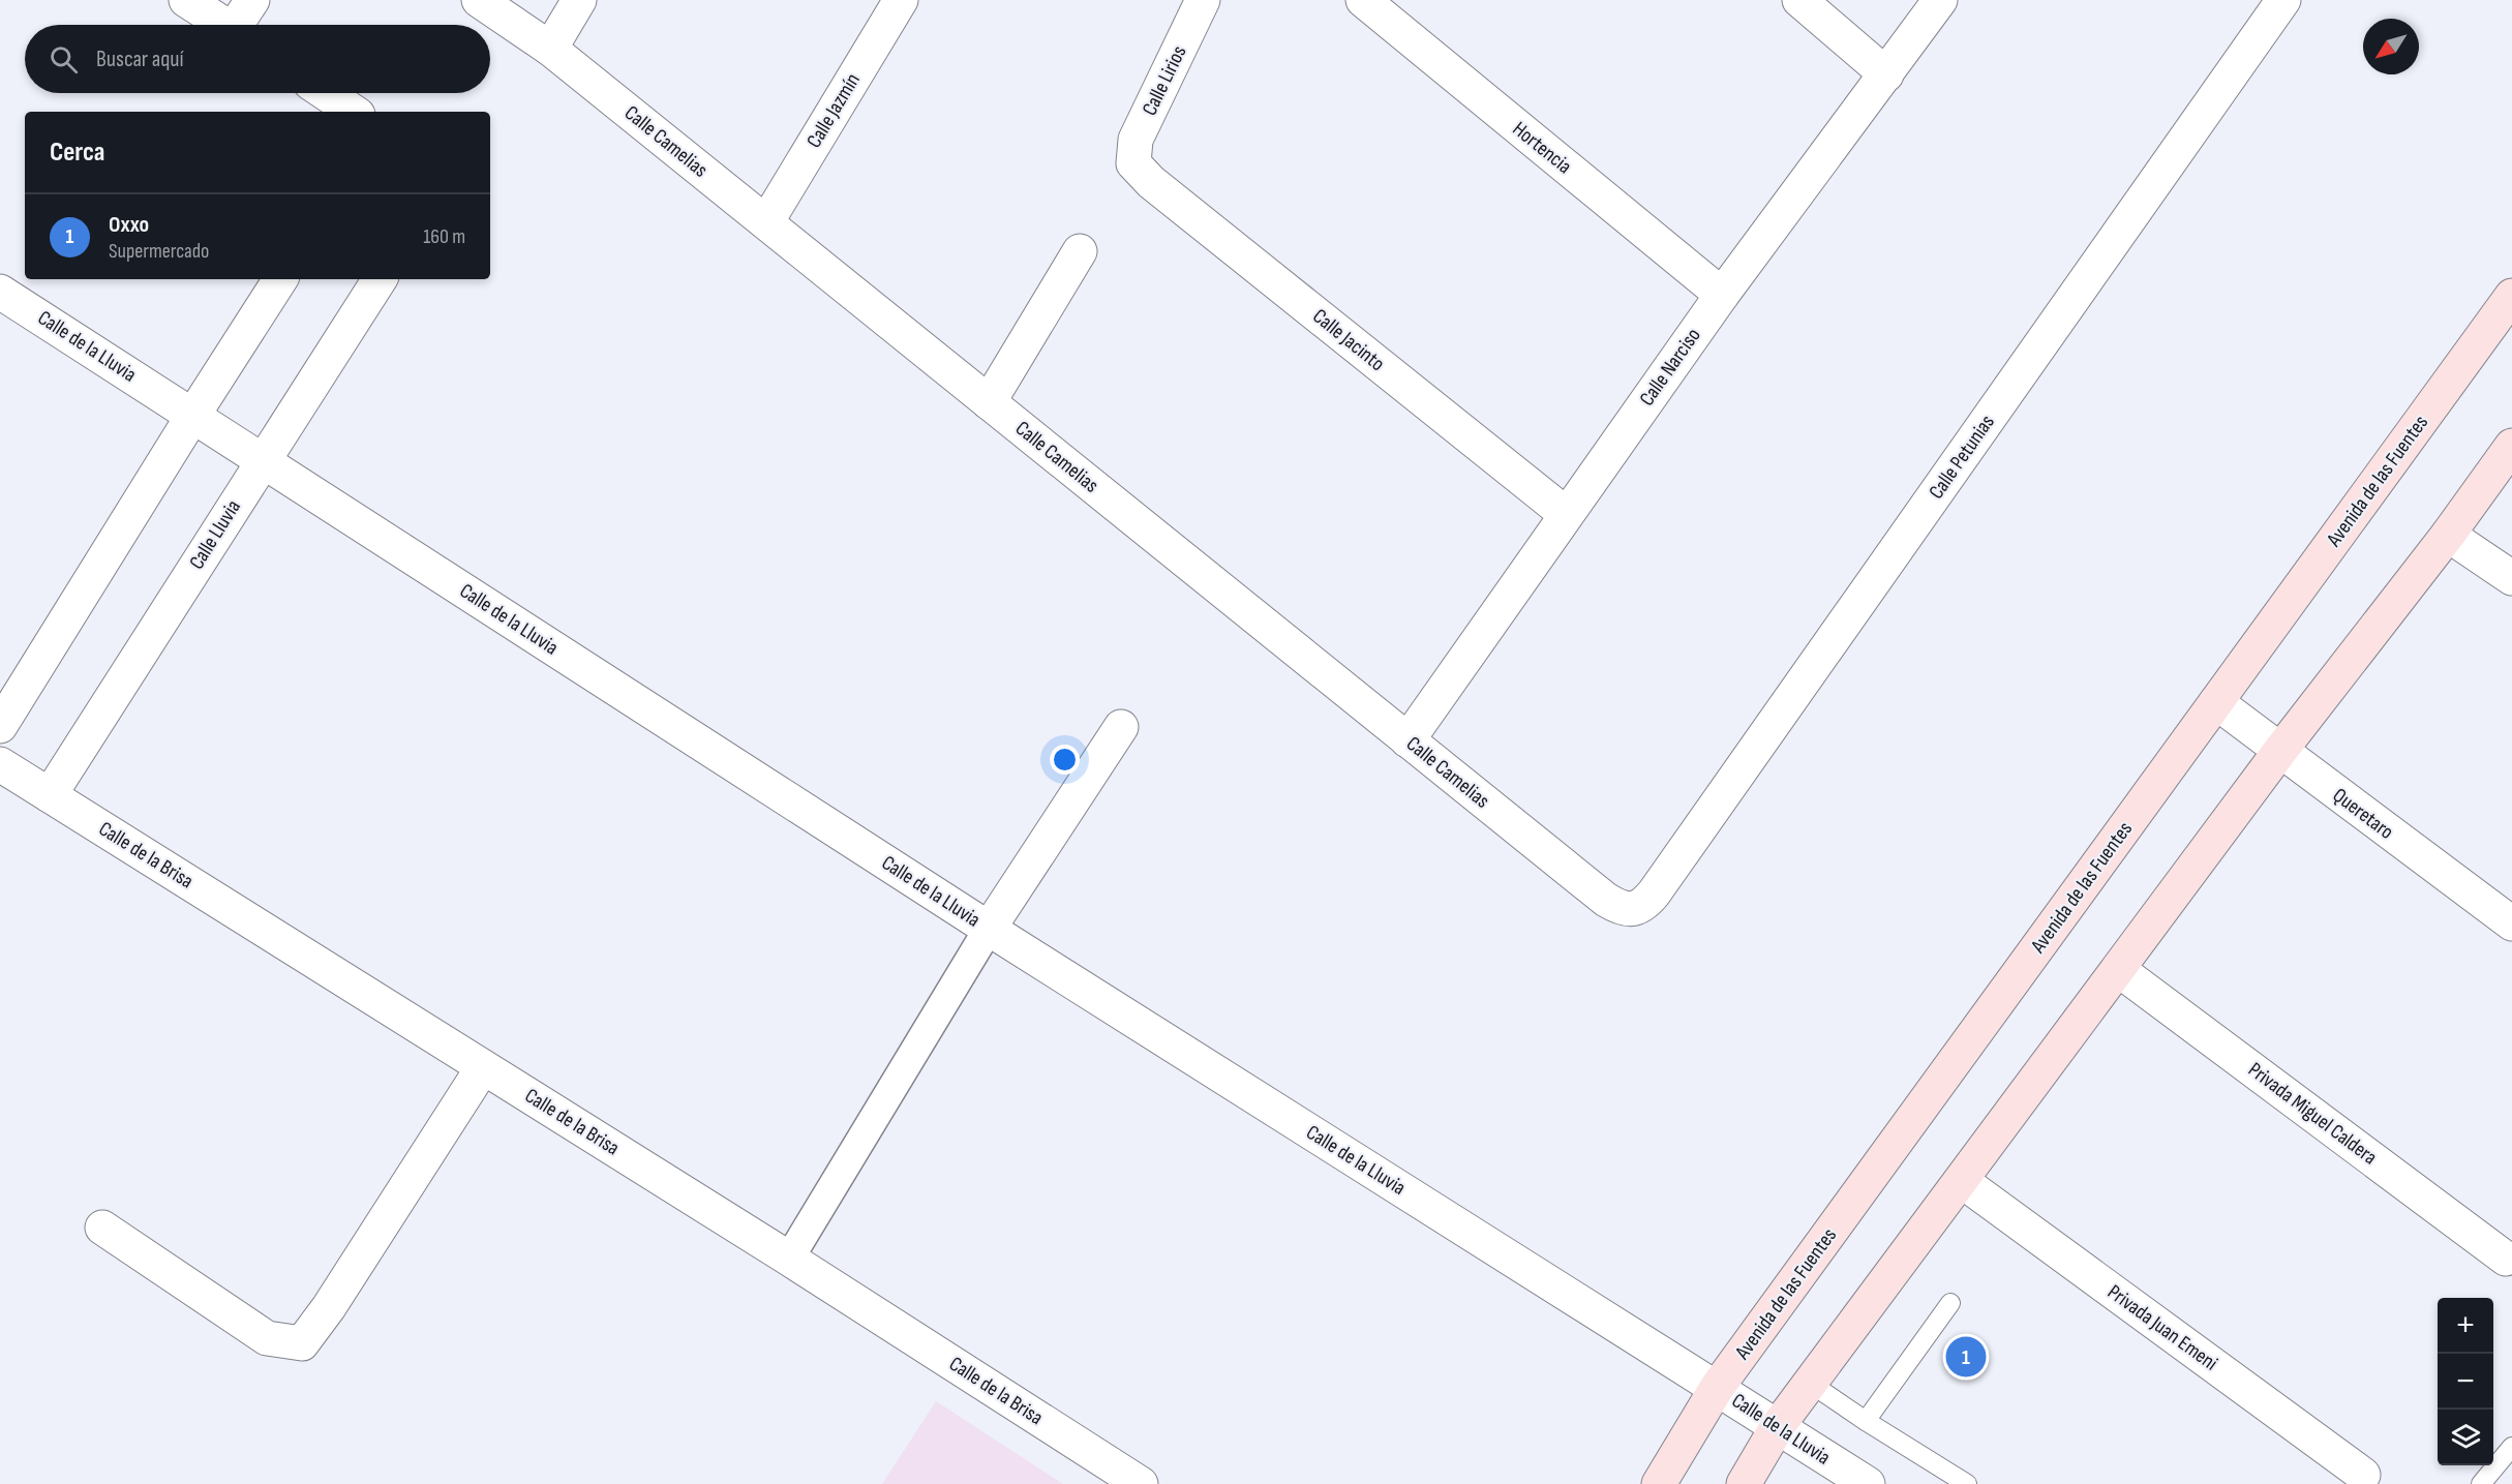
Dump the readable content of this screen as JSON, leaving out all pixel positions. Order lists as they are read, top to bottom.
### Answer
{
  "streets": {
    "main road": ["Avenida de las Fuentes"],
    "street": [
      "Calle Lirios",
      "Calle Jazmín",
      "Calle Camelias",
      "Hortencia",
      "Calle Jacinto",
      "Calle de la Lluvia",
      "Calle Narciso",
      "Calle Petunias",
      "Calle Lluvia",
      "Queretaro",
      "Calle de la Brisa",
      "Privada Miguel Caldera",
      "Privada Juan Emeni"
    ]
  },
  "crossings": [
    ["Calle Lirios", "Calle Jacinto"],
    ["Calle Jazmín", "Calle Camelias"],
    ["Calle Camelias", "Calle Narciso"],
    ["Calle Camelias", "Calle Petunias"],
    ["Hortencia", "Calle Narciso"],
    ["Calle Jacinto", "Calle Narciso"],
    ["Calle de la Lluvia", "Avenida de las Fuentes"],
    ["Calle de la Lluvia", "Calle Lluvia"],
    ["Avenida de las Fuentes", "Queretaro"],
    ["Calle Lluvia", "Calle de la Brisa"]
  ],
  "north": "bottom left",
  "page": {
    "search": "Buscar aquí",
    "heading": "Cerca",
    "list": [
      {
        "mark": "1",
        "name": "Oxxo",
        "note": "Supermercado",
        "value": "160 m"
      }
    ],
    "map_buttons": ["+", "−"],
    "pins": "1"
  }
}
